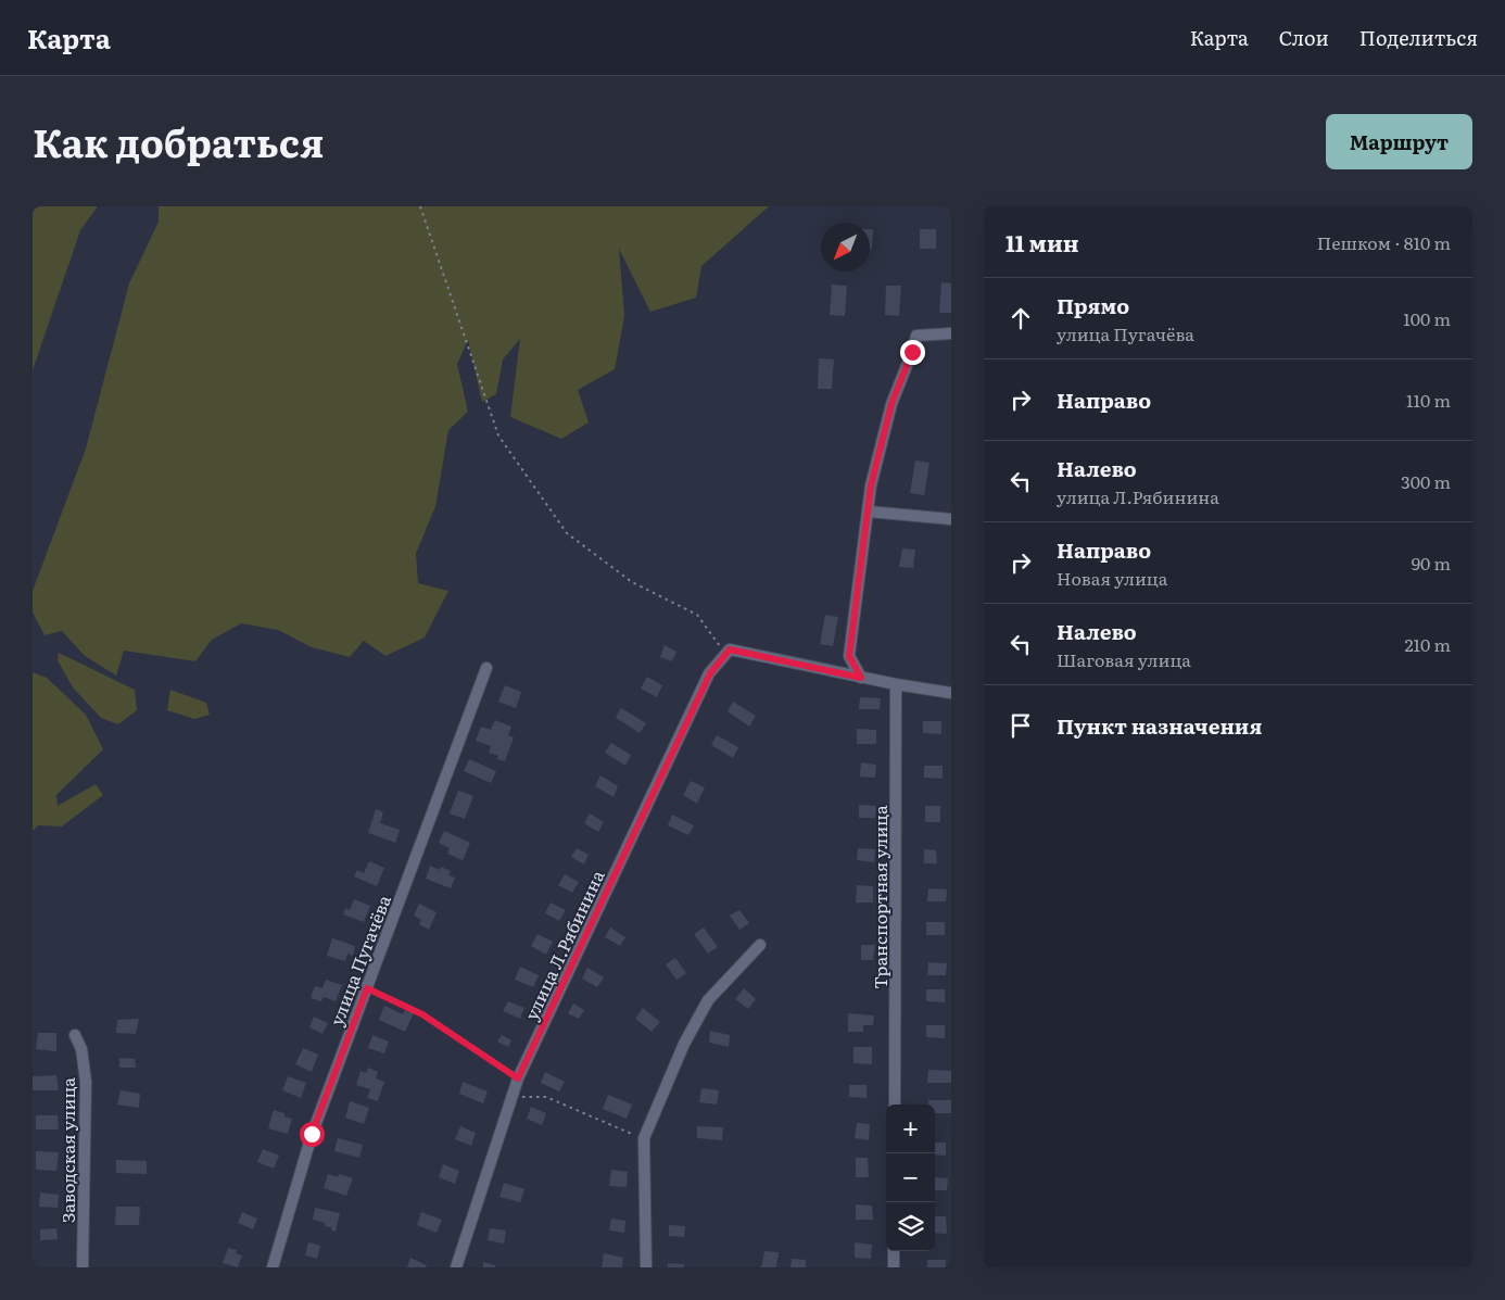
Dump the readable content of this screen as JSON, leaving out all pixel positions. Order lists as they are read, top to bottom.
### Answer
{
  "streets": {
    "street": [
      "Транспортная улица",
      "улица Л.Рябинина",
      "улица Пугачёва",
      "Заводская улица"
    ]
  },
  "north": "bottom left",
  "page": {
    "header": "Карта",
    "nav": ["Карта", "Слои", "Поделиться"],
    "title": "Как добраться",
    "buttons": "Маршрут",
    "heading": ["11 мин", "Пешком · 810 m"],
    "list": [
      ["Прямо", "улица Пугачёва", "100 m"],
      ["Направо", "110 m"],
      ["Налево", "улица Л.Рябинина", "300 m"],
      ["Направо", "Новая улица", "90 m"],
      ["Налево", "Шаговая улица", "210 m"],
      "Пункт назначения"
    ],
    "map_buttons": ["+", "−"]
  }
}
